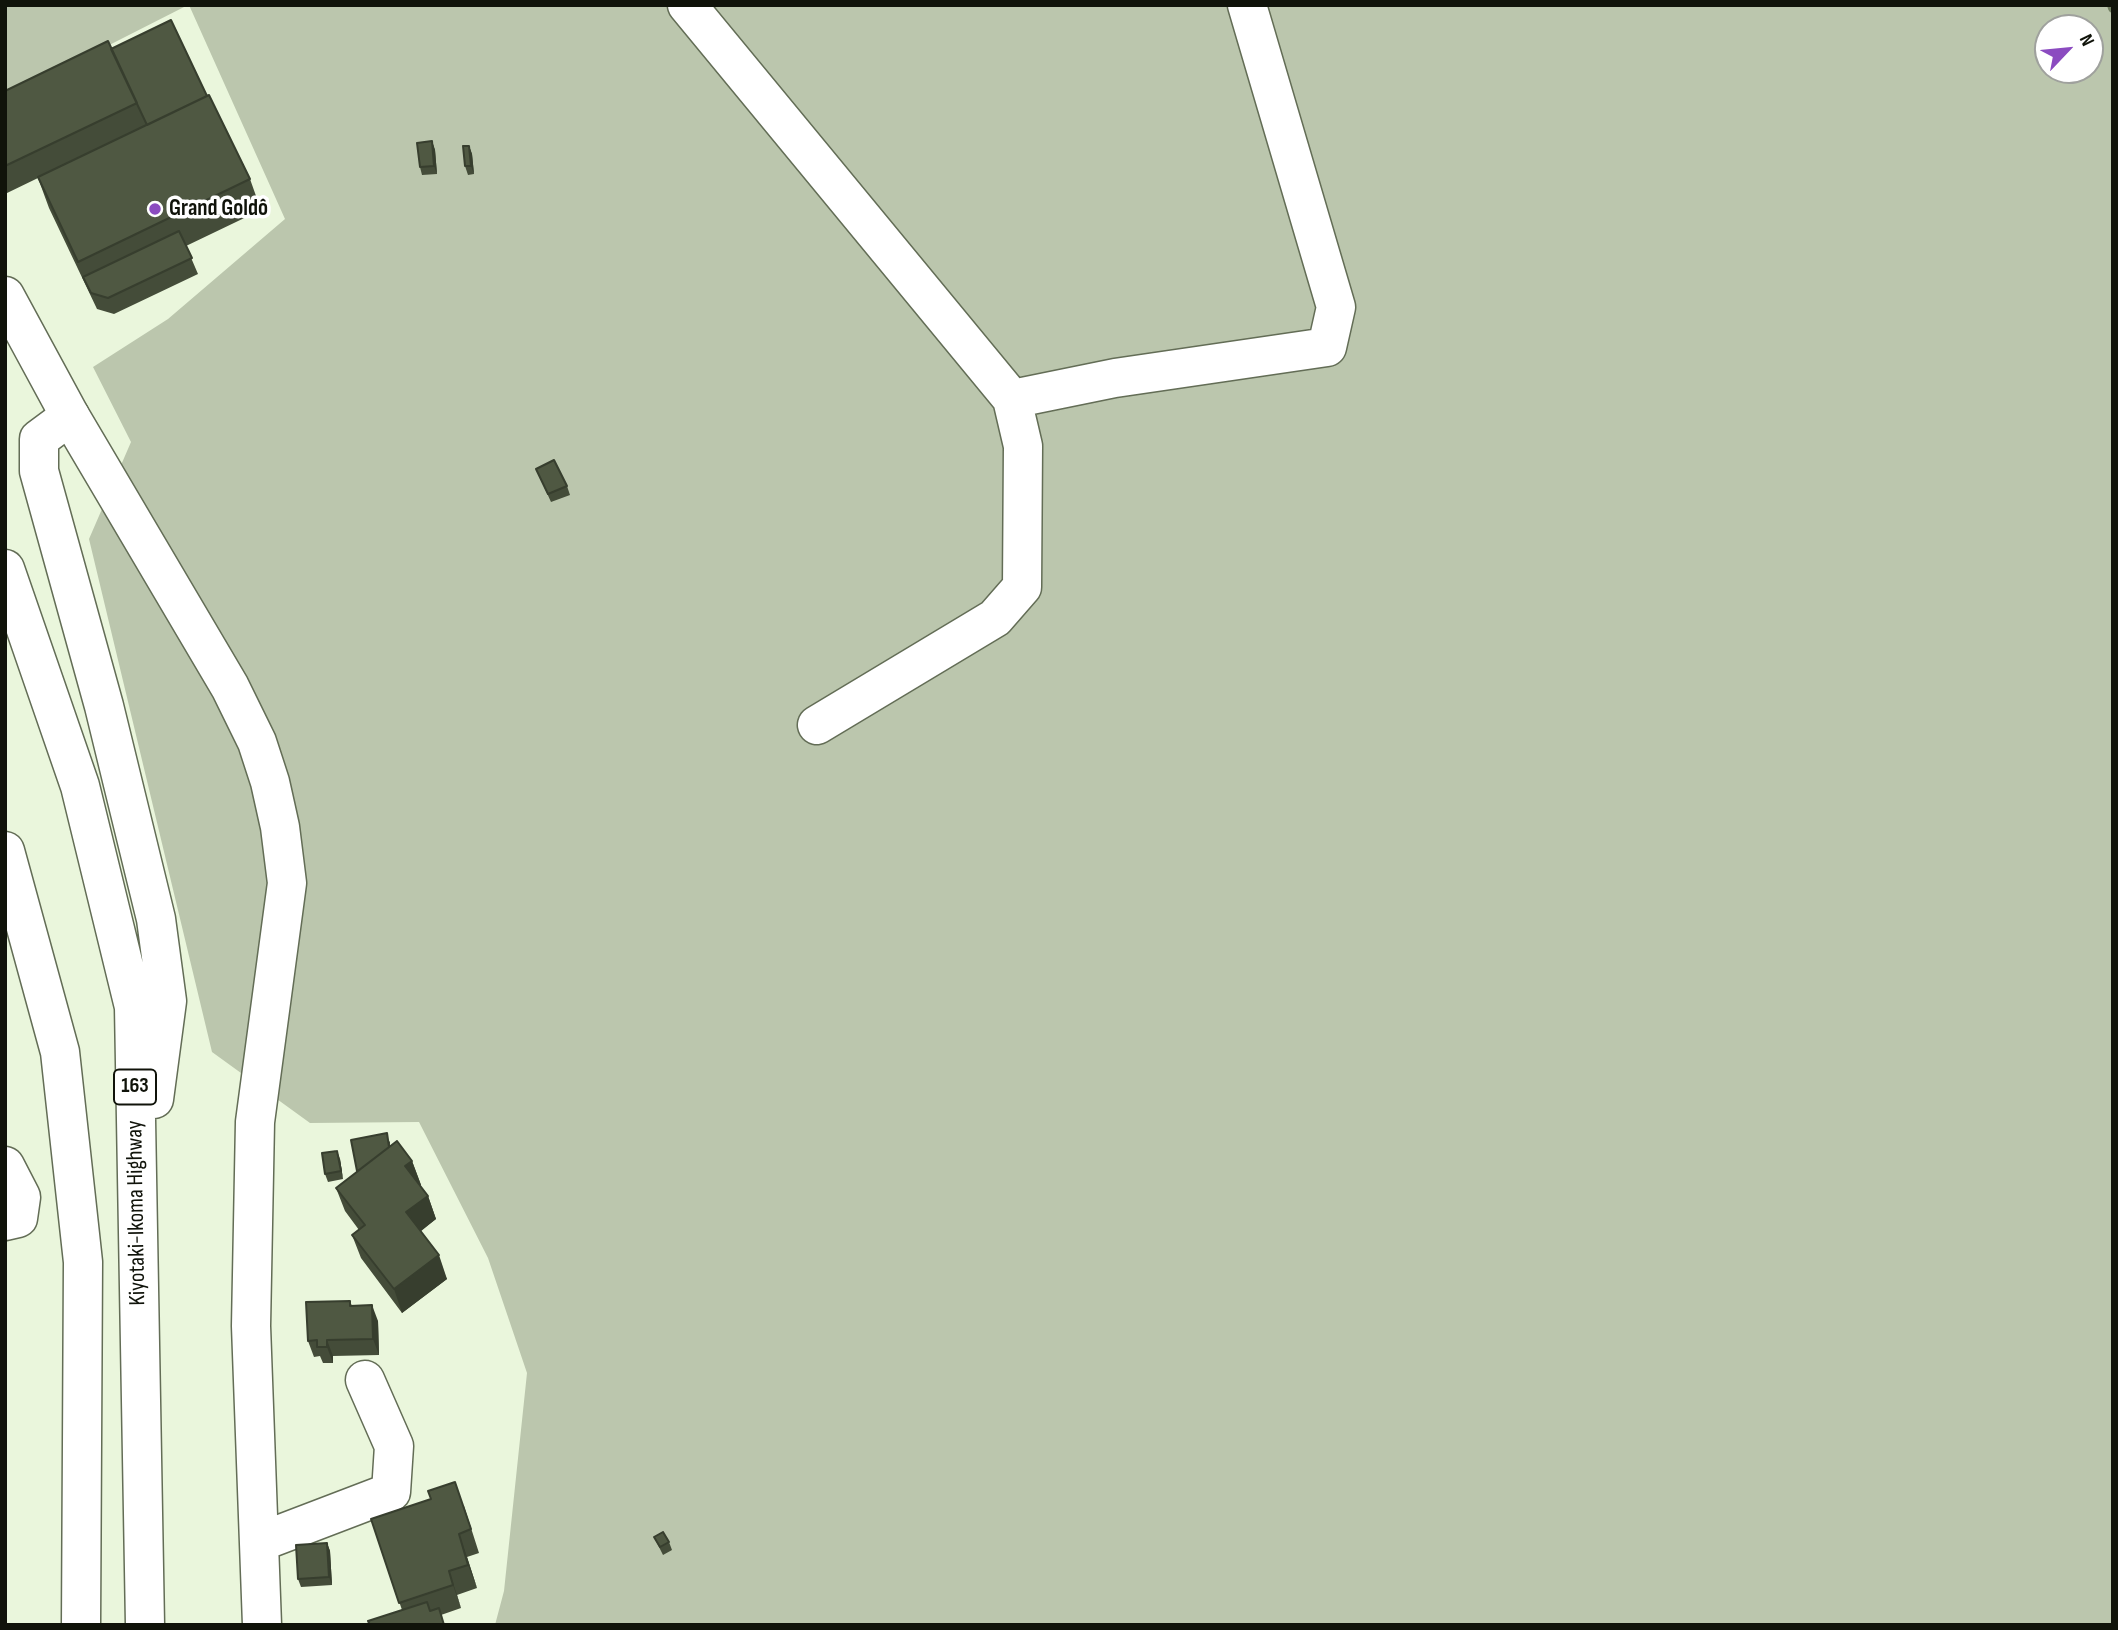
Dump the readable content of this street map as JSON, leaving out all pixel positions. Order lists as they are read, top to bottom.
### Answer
{
  "streets": {
    "main road": ["163", "Kiyotaki-Ikoma Highway"]
  },
  "crossings": [
    ["163", "Kiyotaki-Ikoma Highway"]
  ],
  "places": ["Grand Goldô"],
  "north": "top right"
}
